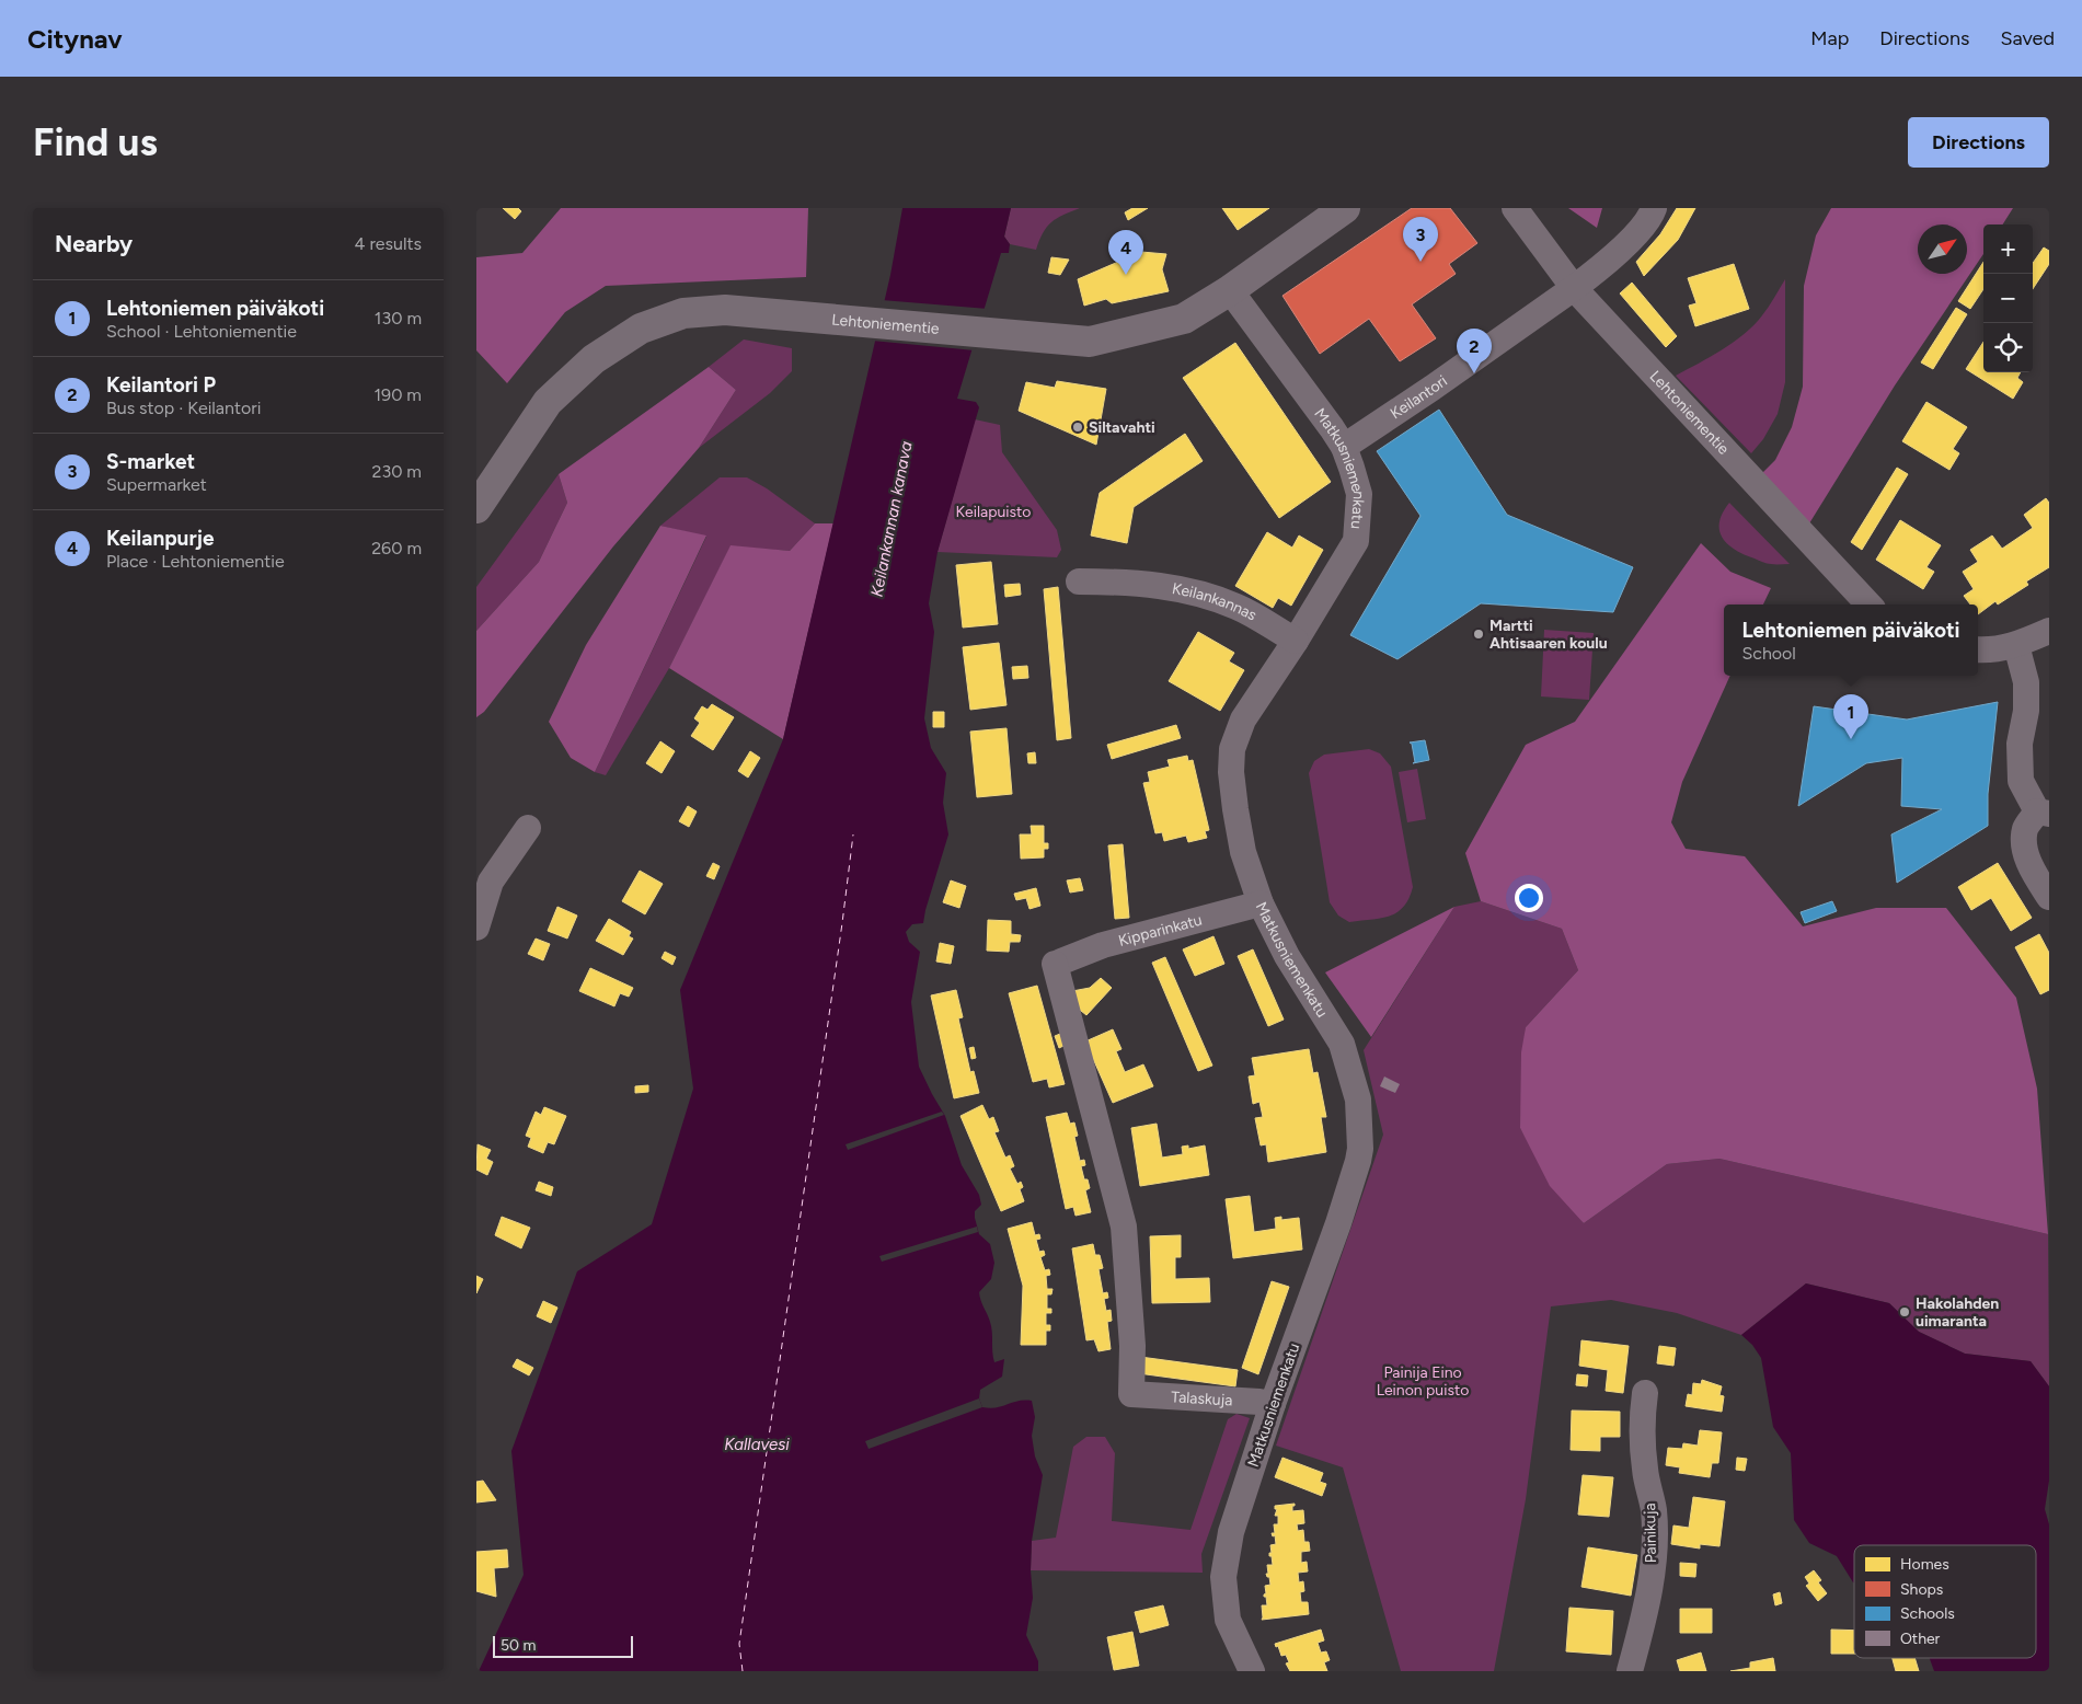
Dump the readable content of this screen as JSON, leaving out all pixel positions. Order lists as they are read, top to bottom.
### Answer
{
  "streets": {
    "main road": ["Lehtoniementie"],
    "street": [
      "Keilantori",
      "Matkusniemenkatu",
      "Keilankannas",
      "Kipparinkatu",
      "Talaskuja",
      "Painikuja"
    ]
  },
  "crossings": [
    ["Lehtoniementie", "Keilantori"],
    ["Lehtoniementie", "Matkusniemenkatu"],
    ["Keilantori", "Matkusniemenkatu"],
    ["Matkusniemenkatu", "Keilankannas"],
    ["Matkusniemenkatu", "Kipparinkatu"],
    ["Matkusniemenkatu", "Talaskuja"],
    ["Kipparinkatu", "Talaskuja"]
  ],
  "water": ["Keilankannan kanava", "Kallavesi"],
  "parks": ["Keilapuisto", "Painija Eino Leinon puisto"],
  "places": ["Siltavahti", "Martti Ahtisaaren koulu", "Hakolahden uimaranta"],
  "legend": [
    "Homes",
    "Shops",
    "Schools",
    "Other"
  ],
  "scale_bar": "50 m",
  "north": "top right",
  "page": {
    "header": "Citynav",
    "nav": ["Map", "Directions", "Saved"],
    "buttons": "Directions",
    "title": "Find us",
    "heading": ["Nearby", "4 results"],
    "pins": [
      "3",
      "4",
      "2",
      "1"
    ],
    "map_buttons": ["+", "−"],
    "list": [
      {
        "mark": "1",
        "name": "Lehtoniemen päiväkoti",
        "note": "School · Lehtoniementie",
        "value": "130 m"
      },
      {
        "mark": "2",
        "name": "Keilantori P",
        "note": "Bus stop · Keilantori",
        "value": "190 m"
      },
      {
        "mark": "3",
        "name": "S-market",
        "note": "Supermarket",
        "value": "230 m"
      },
      {
        "mark": "4",
        "name": "Keilanpurje",
        "note": "Place · Lehtoniementie",
        "value": "260 m"
      }
    ],
    "popup": ["Lehtoniemen päiväkoti", "School"],
    "scale": "50 m"
  }
}
